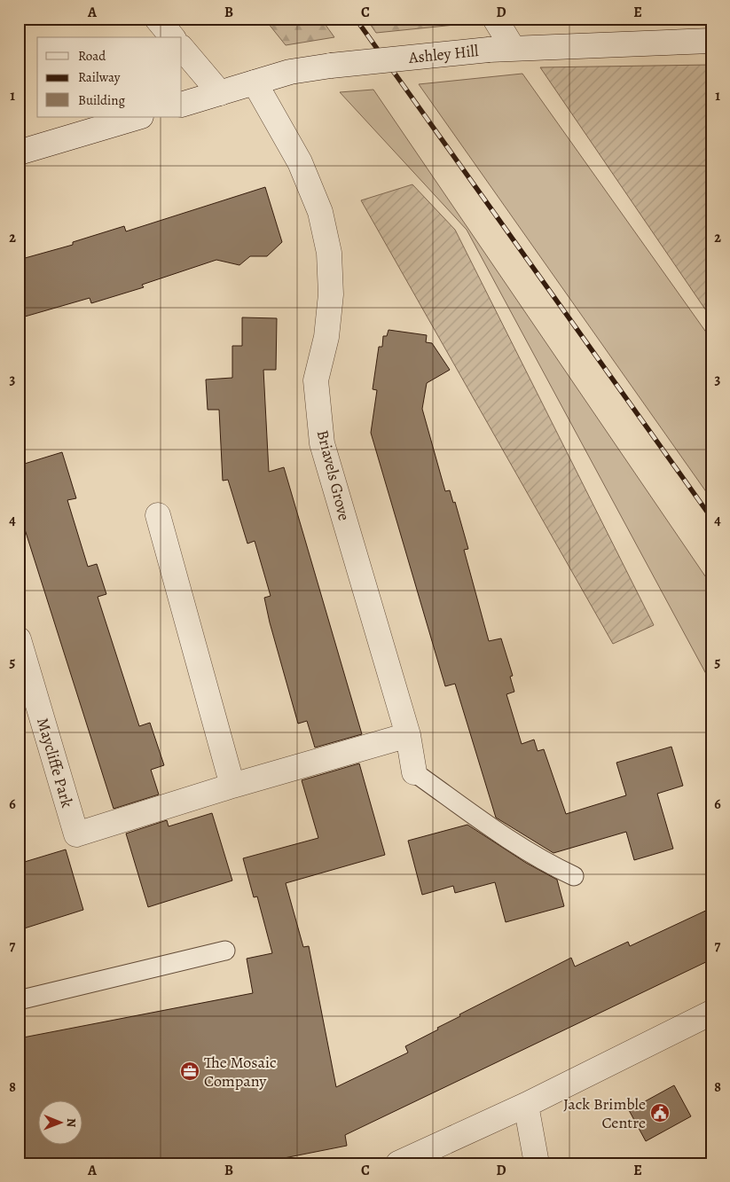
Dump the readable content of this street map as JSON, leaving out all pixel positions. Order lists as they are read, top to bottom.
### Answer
{
  "streets": {
    "street": ["Ashley Hill", "Briavels Grove", "Maycliffe Park"]
  },
  "crossings": [
    ["Ashley Hill", "Briavels Grove"]
  ],
  "places": {
    "office": ["The Mosaic Company"],
    "public building": ["Jack Brimble Centre"]
  },
  "legend": ["Road", "Railway", "Building"],
  "north": "right",
  "grid": {
    "columns": [
      "A",
      "B",
      "C",
      "D",
      "E"
    ],
    "rows": [
      "1",
      "2",
      "3",
      "4",
      "5",
      "6",
      "7",
      "8"
    ]
  }
}
